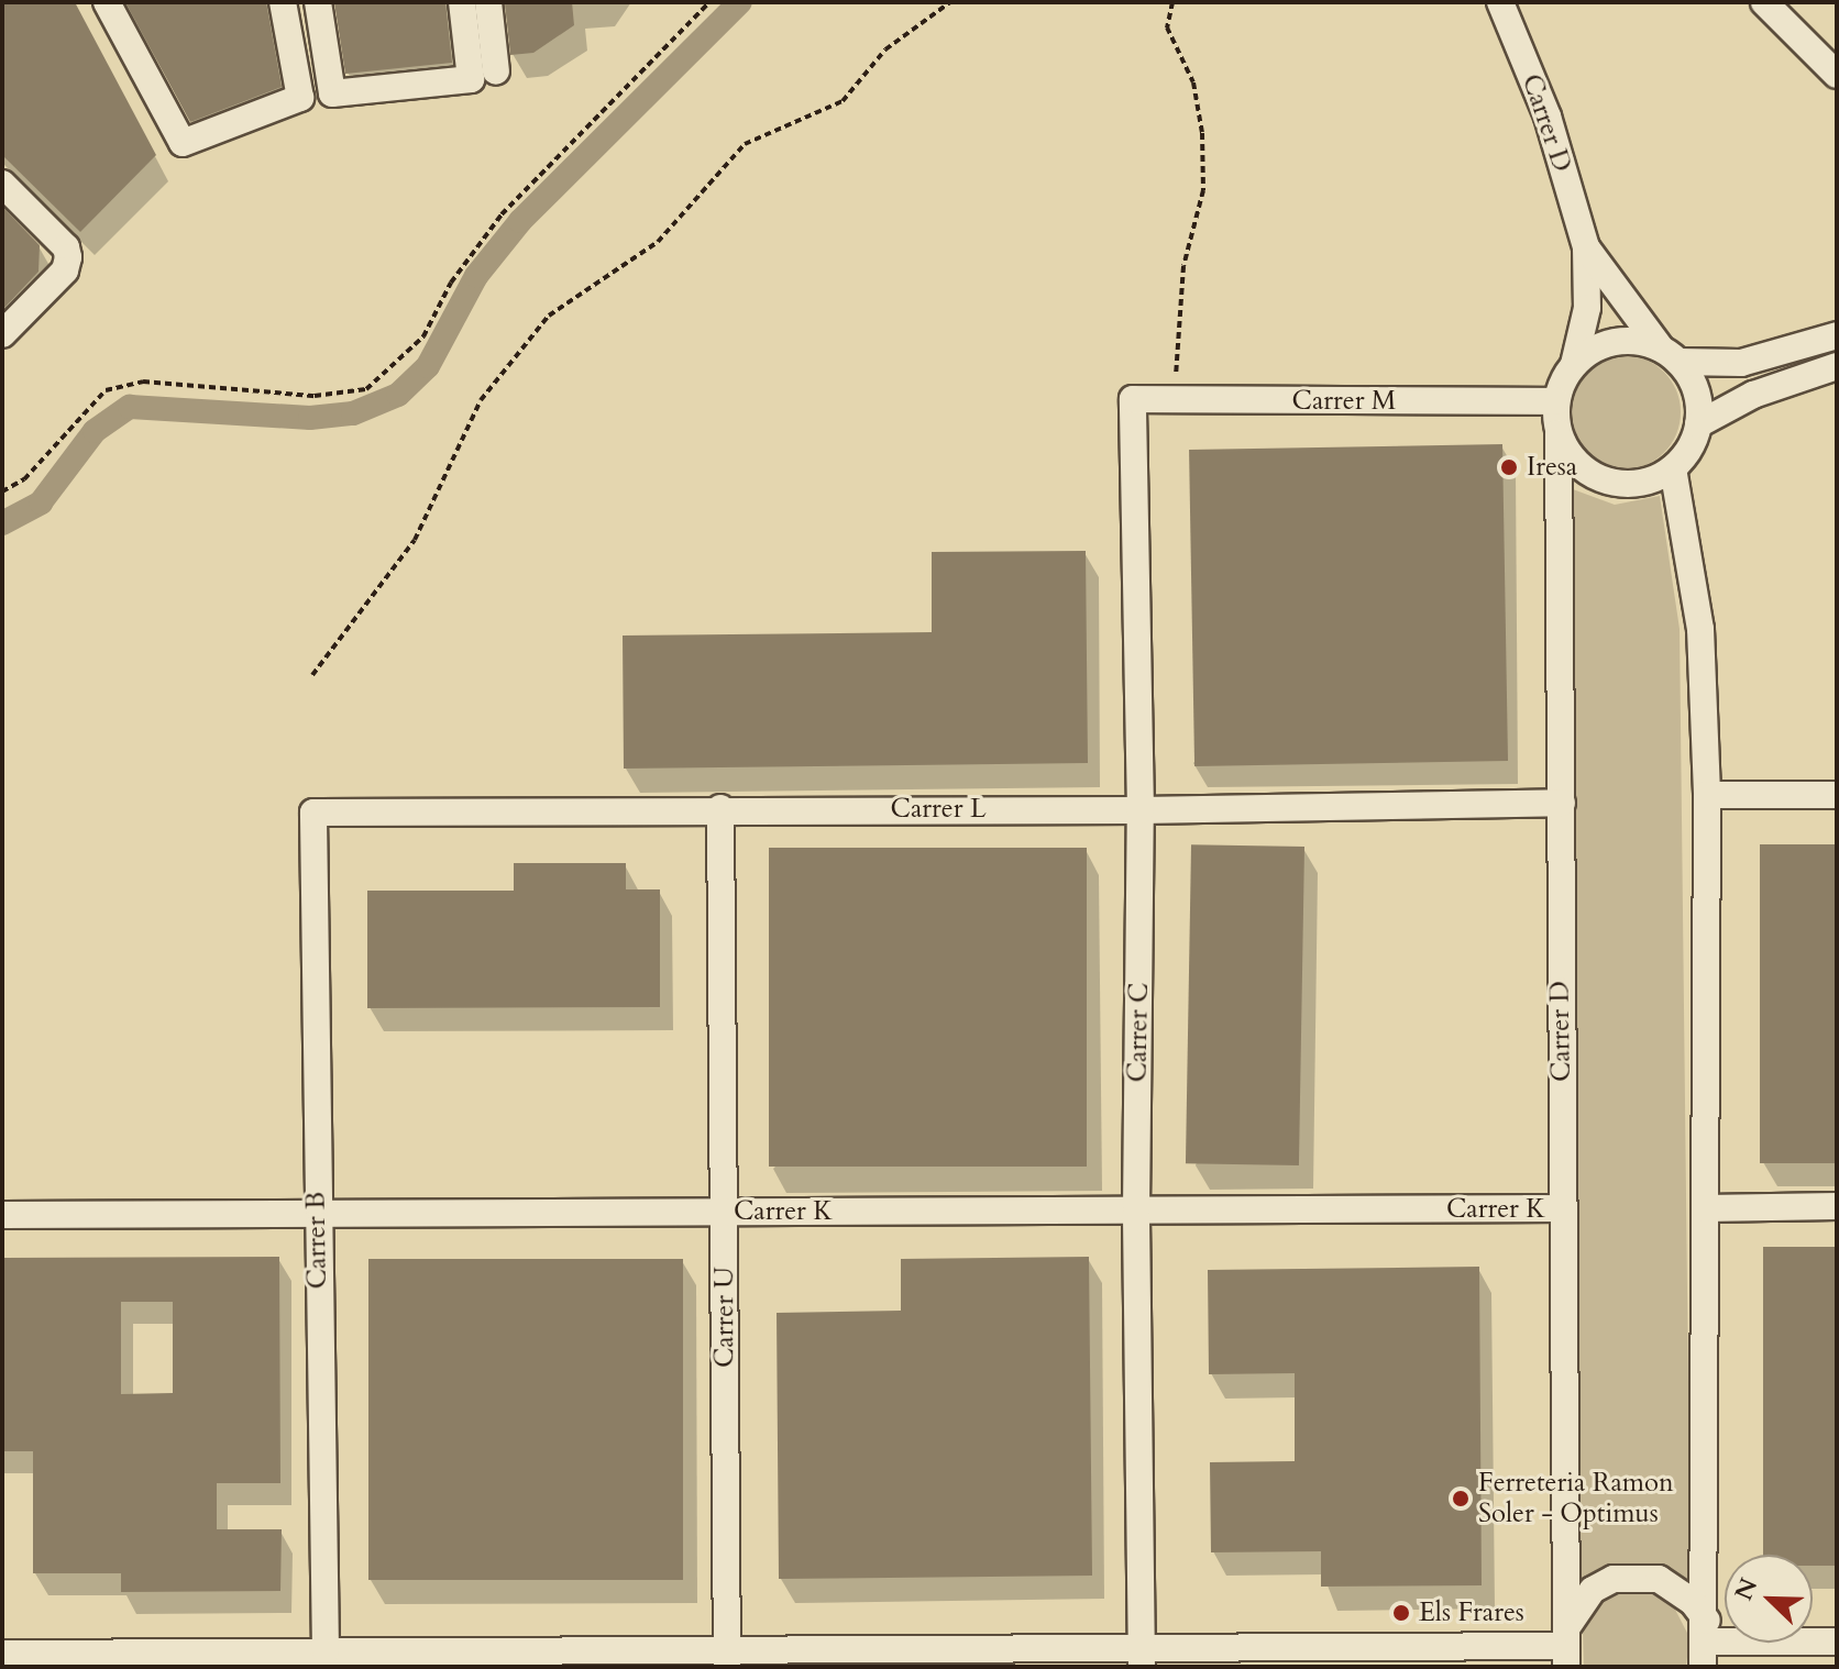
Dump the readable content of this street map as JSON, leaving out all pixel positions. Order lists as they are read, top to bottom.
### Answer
{
  "streets": {
    "street": [
      "Carrer D",
      "Carrer M",
      "Carrer L",
      "Carrer C",
      "Carrer K",
      "Carrer B",
      "Carrer U"
    ]
  },
  "crossings": [
    ["Carrer D", "Carrer M"],
    ["Carrer D", "Carrer L"],
    ["Carrer D", "Carrer K"],
    ["Carrer M", "Carrer C"],
    ["Carrer L", "Carrer C"],
    ["Carrer L", "Carrer B"],
    ["Carrer L", "Carrer U"],
    ["Carrer C", "Carrer K"],
    ["Carrer K", "Carrer B"],
    ["Carrer K", "Carrer U"]
  ],
  "places": ["Iresa", "Ferreteria Ramon Soler - Optimus", "Els Frares"],
  "north": "top left"
}
